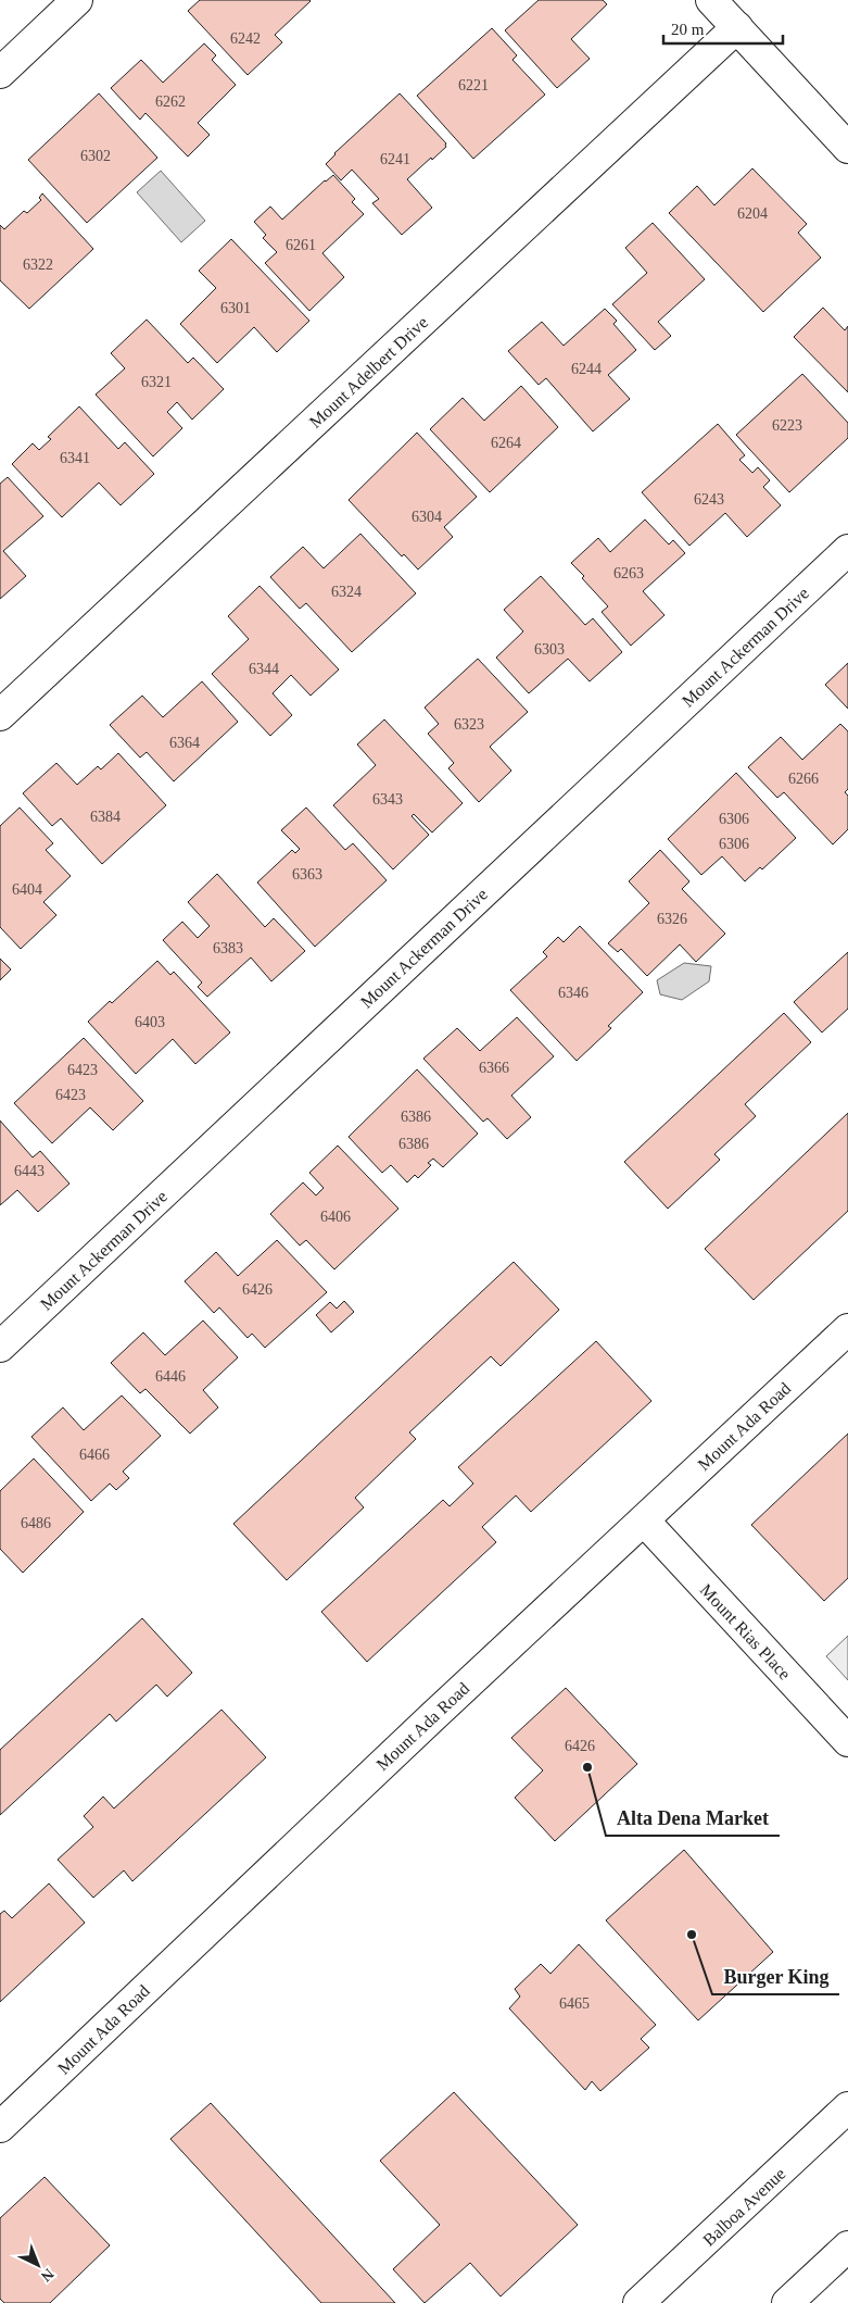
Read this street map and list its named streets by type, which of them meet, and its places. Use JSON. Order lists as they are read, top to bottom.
{
  "streets": {
    "street": [
      "Mount Adelbert Drive",
      "Mount Ackerman Drive",
      "Mount Ada Road",
      "Mount Rias Place",
      "Balboa Avenue"
    ]
  },
  "crossings": [
    ["Mount Ada Road", "Mount Rias Place"]
  ],
  "places": ["Alta Dena Market", "Burger King"],
  "house_numbers": [
    "6242",
    "6221",
    "6262",
    "6302",
    "6241",
    "6204",
    "6261",
    "6322",
    "6301",
    "6244",
    "6321",
    "6223",
    "6264",
    "6341",
    "6243",
    "6304",
    "6263",
    "6324",
    "6303",
    "6344",
    "6323",
    "6364",
    "6266",
    "6343",
    "6384",
    "6306",
    "6306",
    "6363",
    "6404",
    "6326",
    "6383",
    "6346",
    "6403",
    "6366",
    "6423",
    "6423",
    "6386",
    "6386",
    "6443",
    "6406",
    "6426",
    "6446",
    "6466",
    "6486",
    "6426",
    "6465"
  ],
  "scale_bar": "20 m",
  "north": "bottom right"
}
